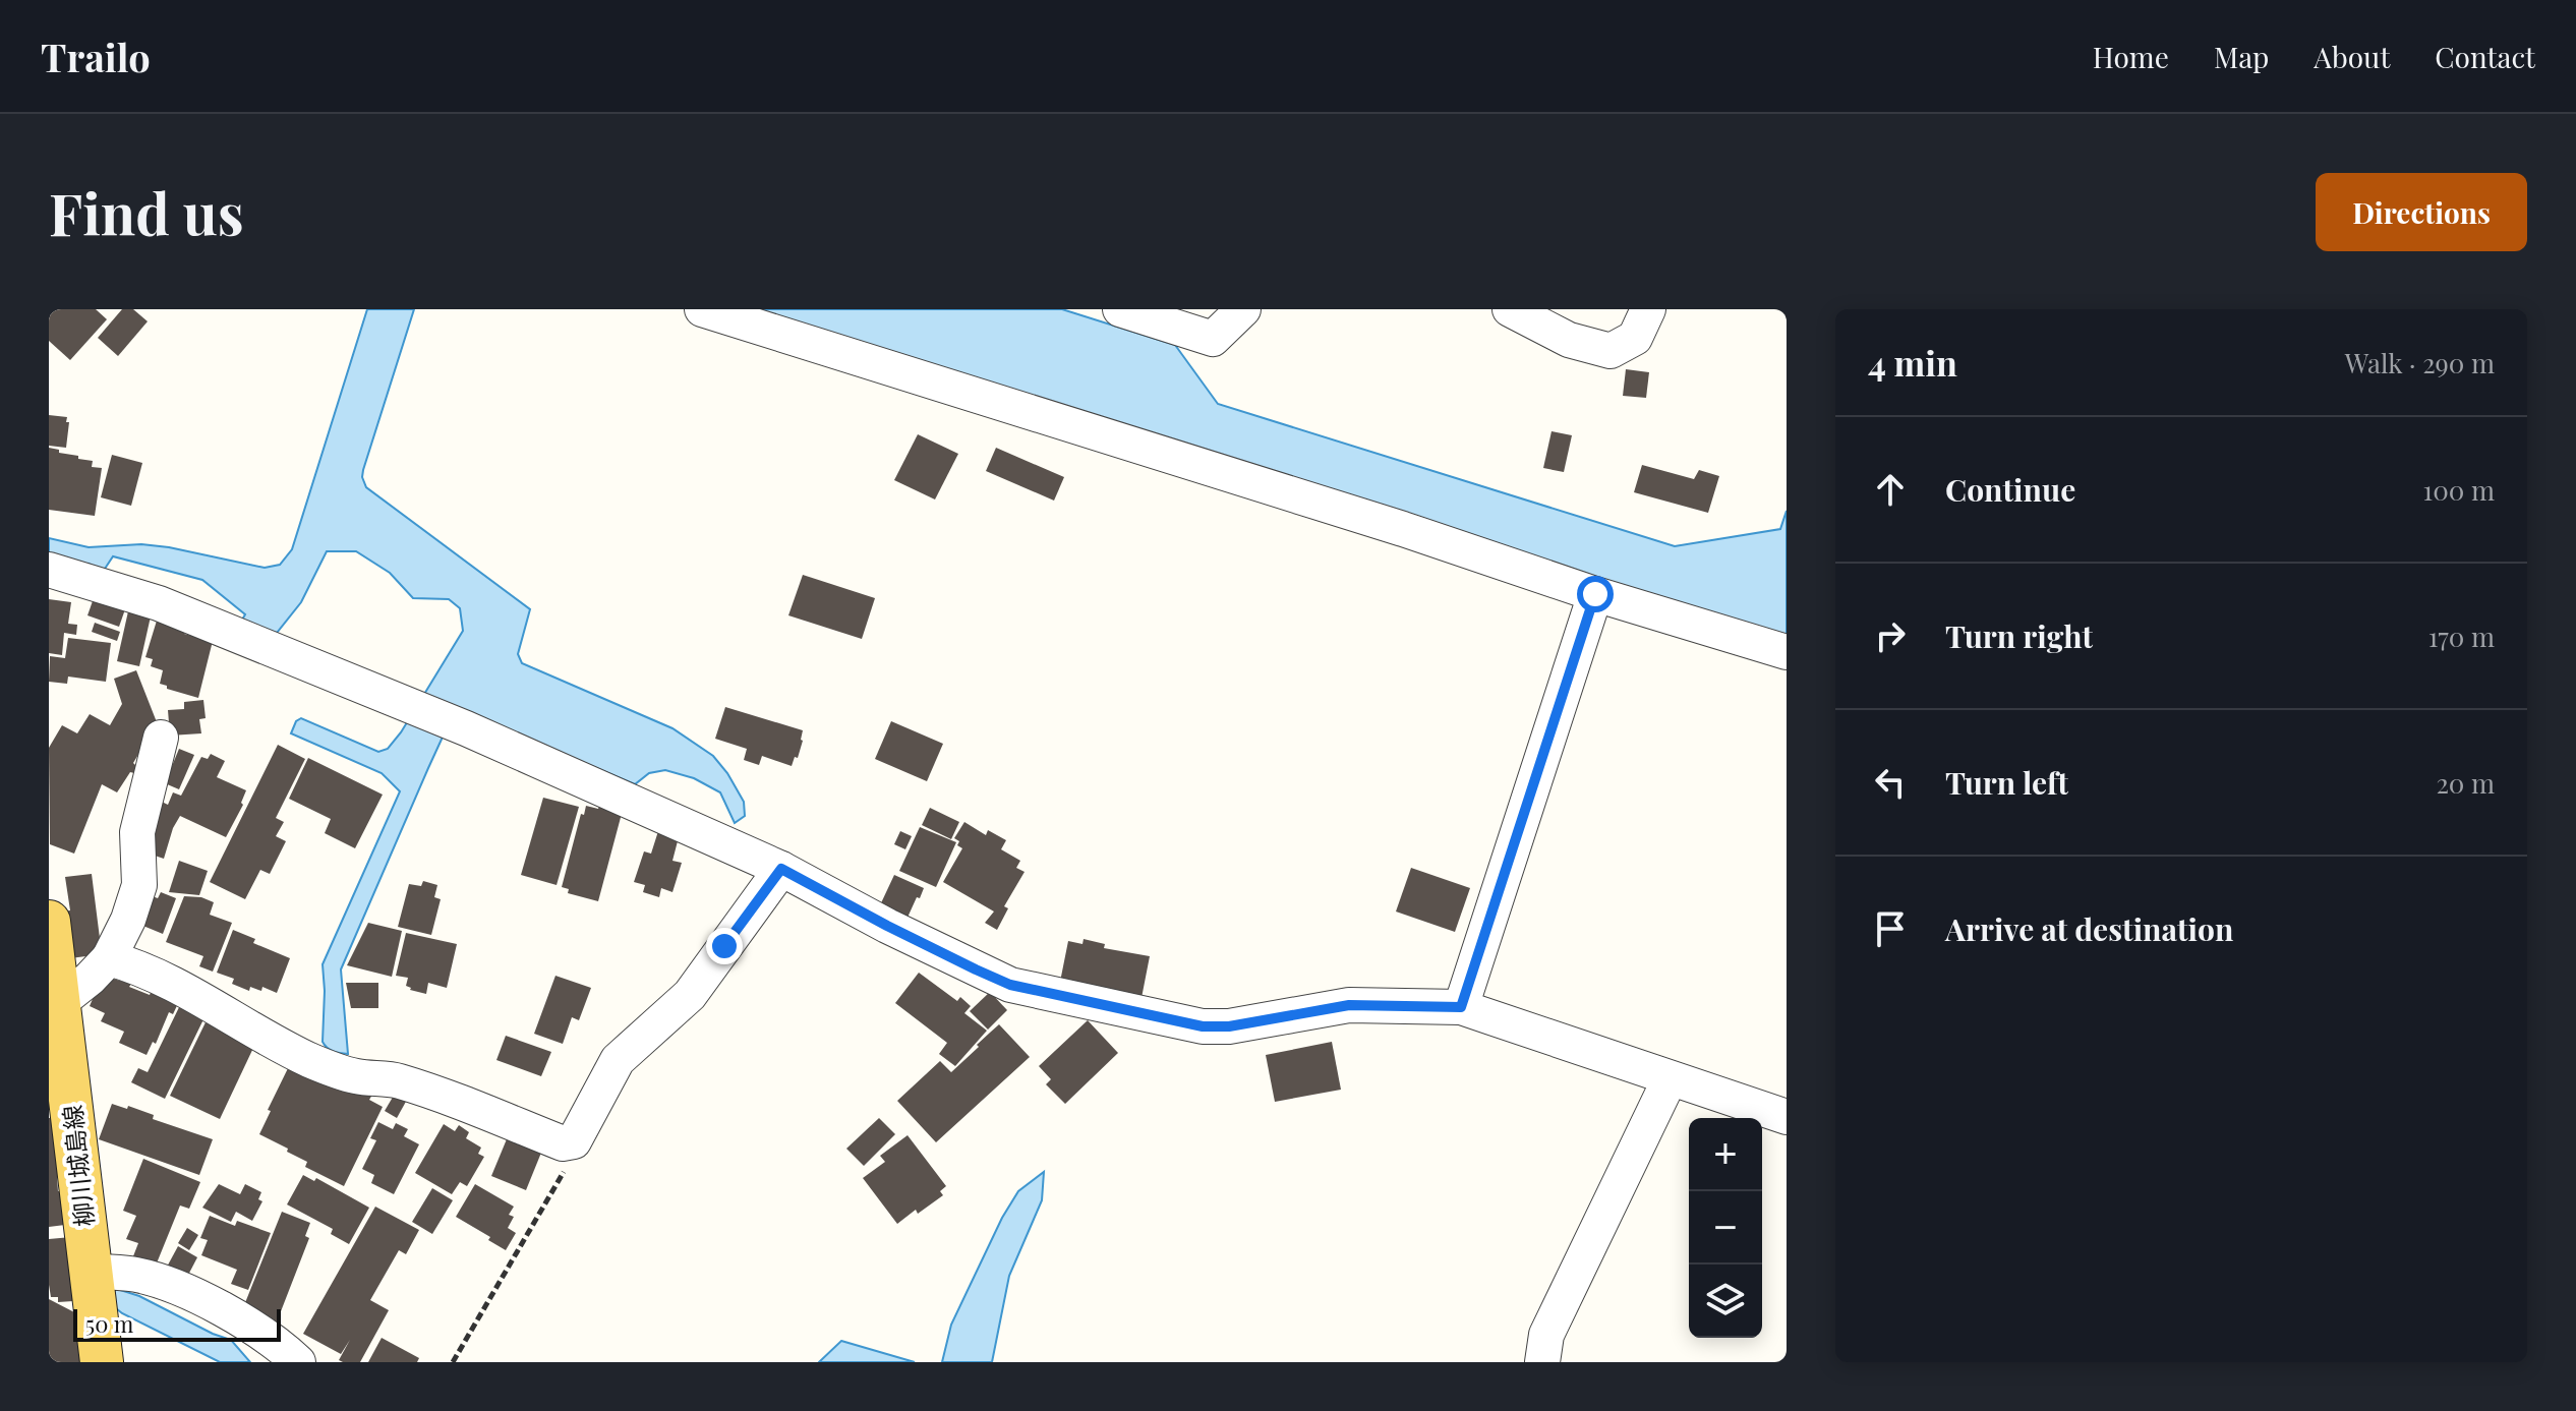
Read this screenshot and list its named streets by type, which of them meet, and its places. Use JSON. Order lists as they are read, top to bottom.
{
  "streets": {
    "main road": ["柳川城島線"]
  },
  "scale_bar": "50 m",
  "page": {
    "header": "Trailo",
    "nav": [
      "Home",
      "Map",
      "About",
      "Contact"
    ],
    "buttons": "Directions",
    "title": "Find us",
    "heading": ["4 min", "Walk · 290 m"],
    "list": [
      ["Continue", "100 m"],
      ["Turn right", "170 m"],
      ["Turn left", "20 m"],
      "Arrive at destination"
    ],
    "map_buttons": ["+", "−"],
    "scale": "50 m"
  }
}
